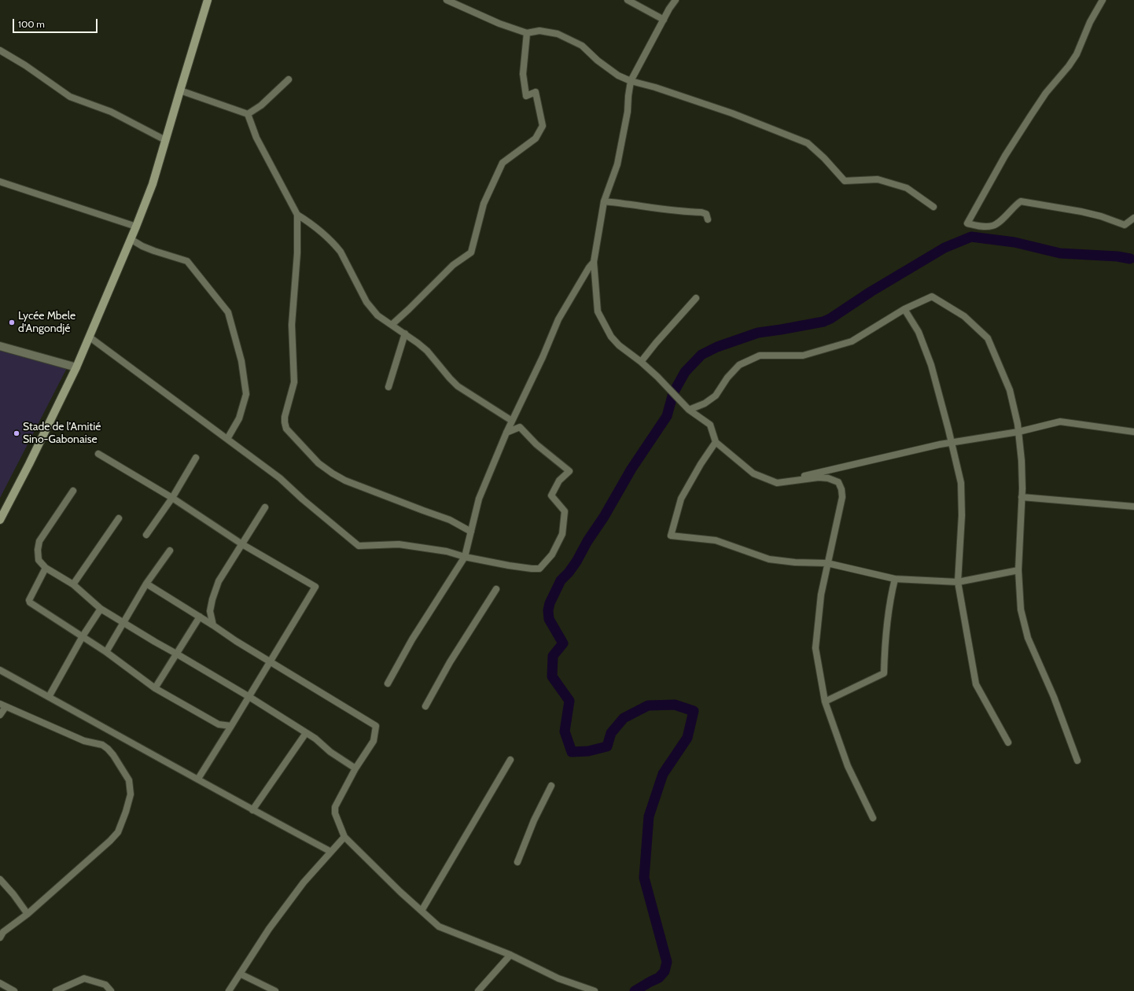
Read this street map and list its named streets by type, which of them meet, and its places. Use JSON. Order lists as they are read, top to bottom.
{
  "places": ["Lycée Mbele d'Angondjé", "Stade de l’Amitié Sino-Gabonaise"],
  "scale_bar": "100 m"
}
